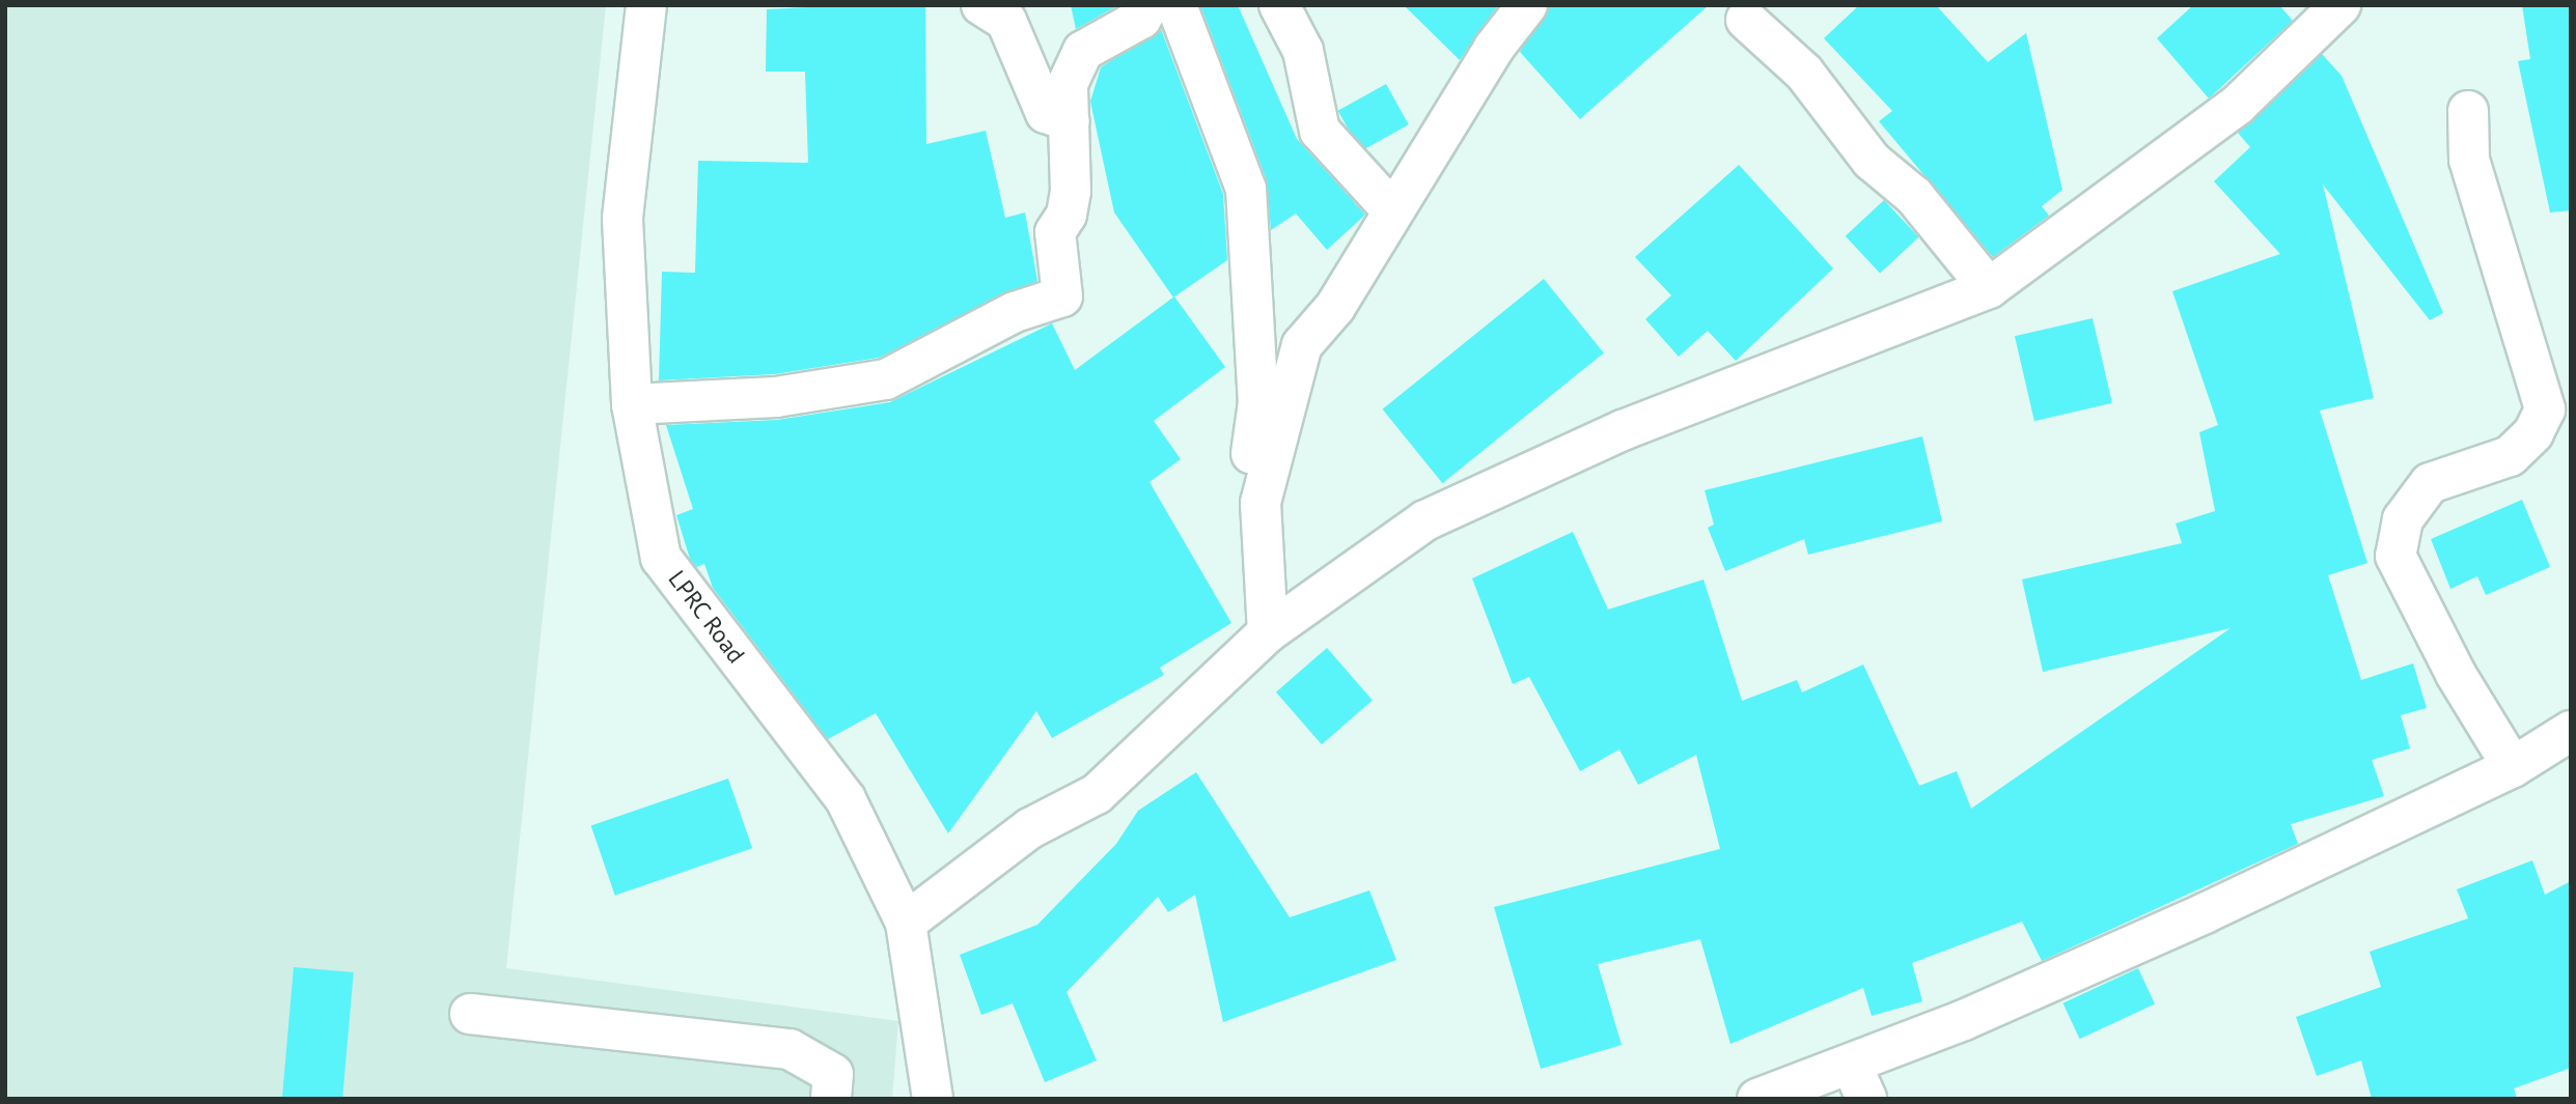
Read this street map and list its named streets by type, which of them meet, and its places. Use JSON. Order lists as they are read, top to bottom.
{
  "streets": {
    "street": ["LPRC Road"]
  }
}
